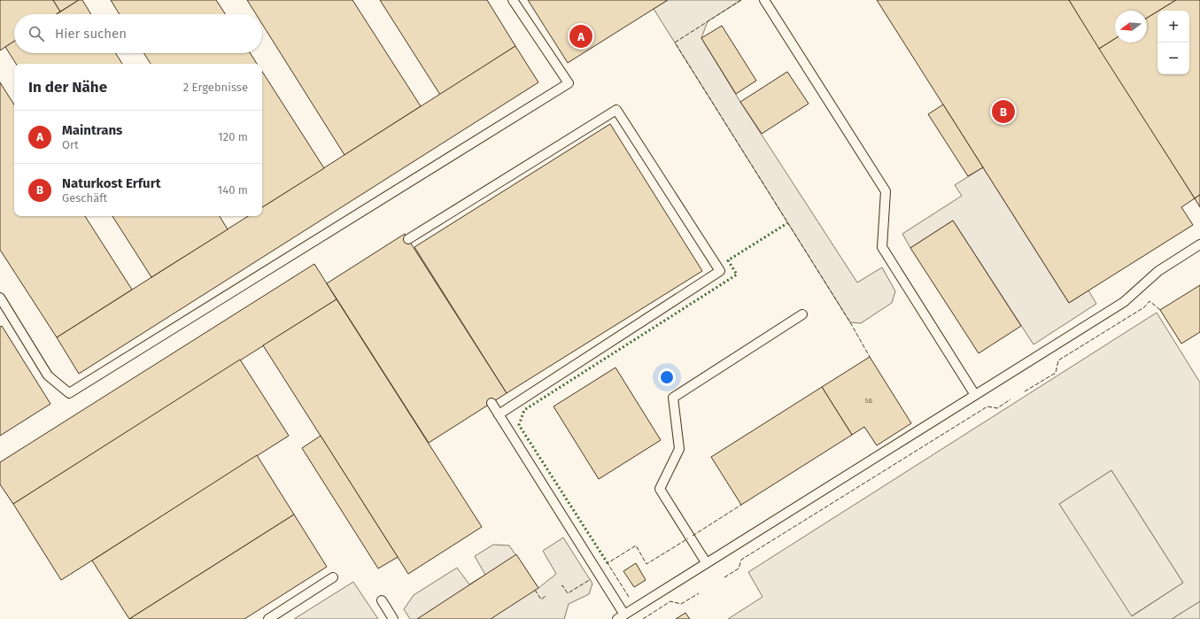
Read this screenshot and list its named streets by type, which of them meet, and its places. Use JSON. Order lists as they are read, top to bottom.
{
  "house_numbers": ["56"],
  "north": "left",
  "page": {
    "map_buttons": ["+", "−"],
    "search": "Hier suchen",
    "pins": ["A", "B"],
    "heading": ["In der Nähe", "2 Ergebnisse"],
    "list": [
      {
        "mark": "A",
        "name": "Maintrans",
        "note": "Ort",
        "value": "120 m"
      },
      {
        "mark": "B",
        "name": "Naturkost Erfurt",
        "note": "Geschäft",
        "value": "140 m"
      }
    ]
  }
}
